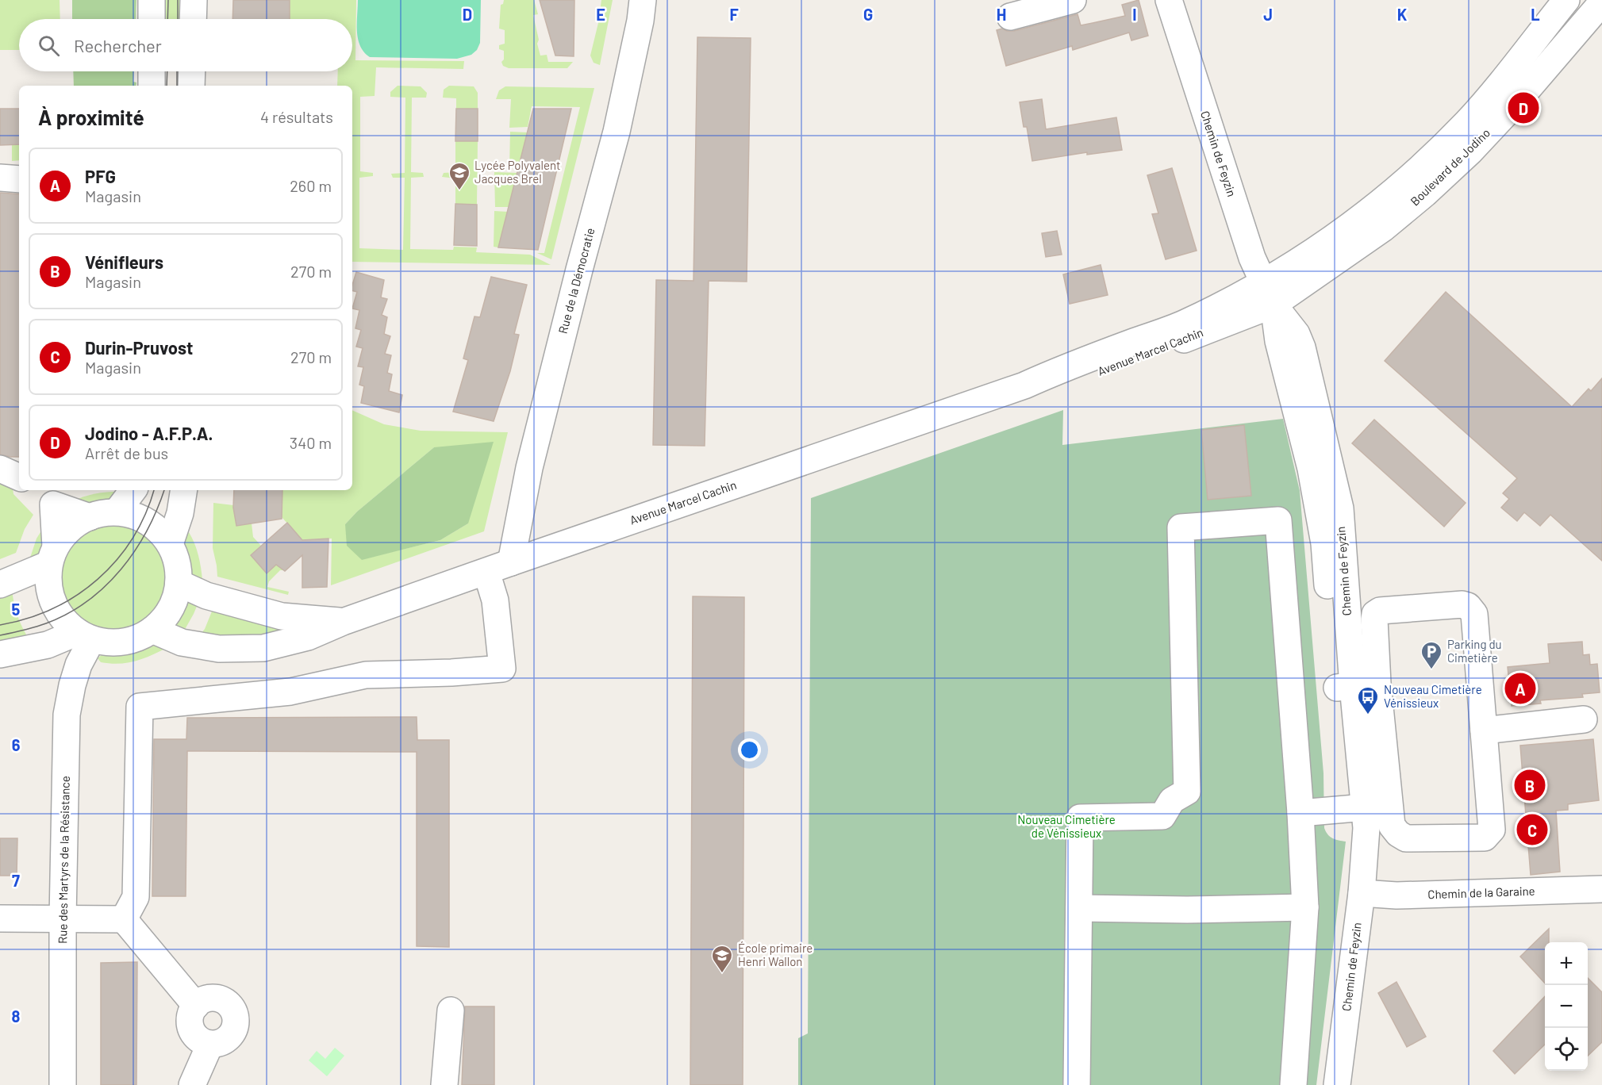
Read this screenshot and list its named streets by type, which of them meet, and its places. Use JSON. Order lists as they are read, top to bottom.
{
  "streets": {
    "street": [
      "Chemin de Feyzin",
      "Boulevard de Jodino",
      "Rue de la Démocratie",
      "Avenue Marcel Cachin",
      "Rue des Martyrs de la Résistance",
      "Chemin de la Garaine"
    ]
  },
  "crossings": [
    ["Chemin de Feyzin", "Boulevard de Jodino"],
    ["Chemin de Feyzin", "Avenue Marcel Cachin"],
    ["Chemin de Feyzin", "Chemin de la Garaine"],
    ["Boulevard de Jodino", "Avenue Marcel Cachin"],
    ["Rue de la Démocratie", "Avenue Marcel Cachin"],
    ["Avenue Marcel Cachin", "Rue des Martyrs de la Résistance"]
  ],
  "parks": ["Nouveau Cimetière de Vénissieux"],
  "places": {
    "school or university": ["Lycée Polyvalent Jacques Brel", "École primaire Henri Wallon"],
    "parking": ["Parking du Cimetière"],
    "bus stop": ["Nouveau Cimetière Vénissieux"]
  },
  "page": {
    "search": "Rechercher",
    "heading": ["À proximité", "4 résultats"],
    "pins": [
      "D",
      "A",
      "B",
      "C"
    ],
    "list": [
      {
        "mark": "A",
        "name": "PFG",
        "note": "Magasin",
        "value": "260 m"
      },
      {
        "mark": "B",
        "name": "Vénifleurs",
        "note": "Magasin",
        "value": "270 m"
      },
      {
        "mark": "C",
        "name": "Durin-Pruvost",
        "note": "Magasin",
        "value": "270 m"
      },
      {
        "mark": "D",
        "name": "Jodino - A.F.P.A.",
        "note": "Arrêt de bus",
        "value": "340 m"
      }
    ],
    "map_buttons": ["+", "−"]
  },
  "grid": {
    "columns": [
      "D",
      "E",
      "F",
      "G",
      "H",
      "I",
      "J",
      "K",
      "L"
    ],
    "rows": [
      "5",
      "6",
      "7",
      "8"
    ]
  }
}
